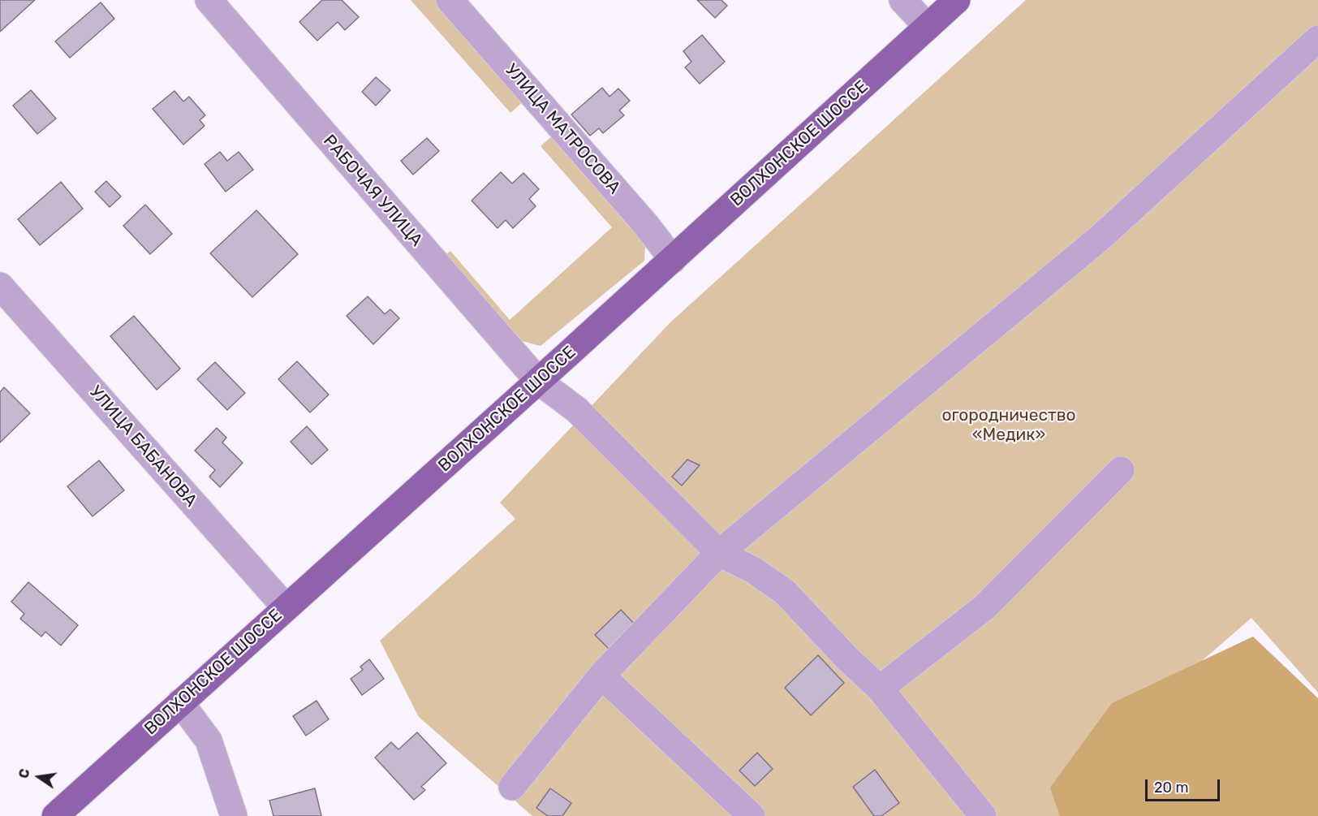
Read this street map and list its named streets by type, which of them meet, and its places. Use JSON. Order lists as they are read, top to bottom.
{
  "streets": {
    "main road": ["ВОЛХОНСКОЕ ШОССЕ"],
    "street": ["УЛИЦА МАТРОСОВА", "РАБОЧАЯ УЛИЦА", "УЛИЦА БАБАНОВА"]
  },
  "crossings": [
    ["УЛИЦА МАТРОСОВА", "ВОЛХОНСКОЕ ШОССЕ"],
    ["ВОЛХОНСКОЕ ШОССЕ", "РАБОЧАЯ УЛИЦА"],
    ["ВОЛХОНСКОЕ ШОССЕ", "УЛИЦА БАБАНОВА"]
  ],
  "parks": ["огородничество «Медик»"],
  "scale_bar": "20 m",
  "north": "left"
}
